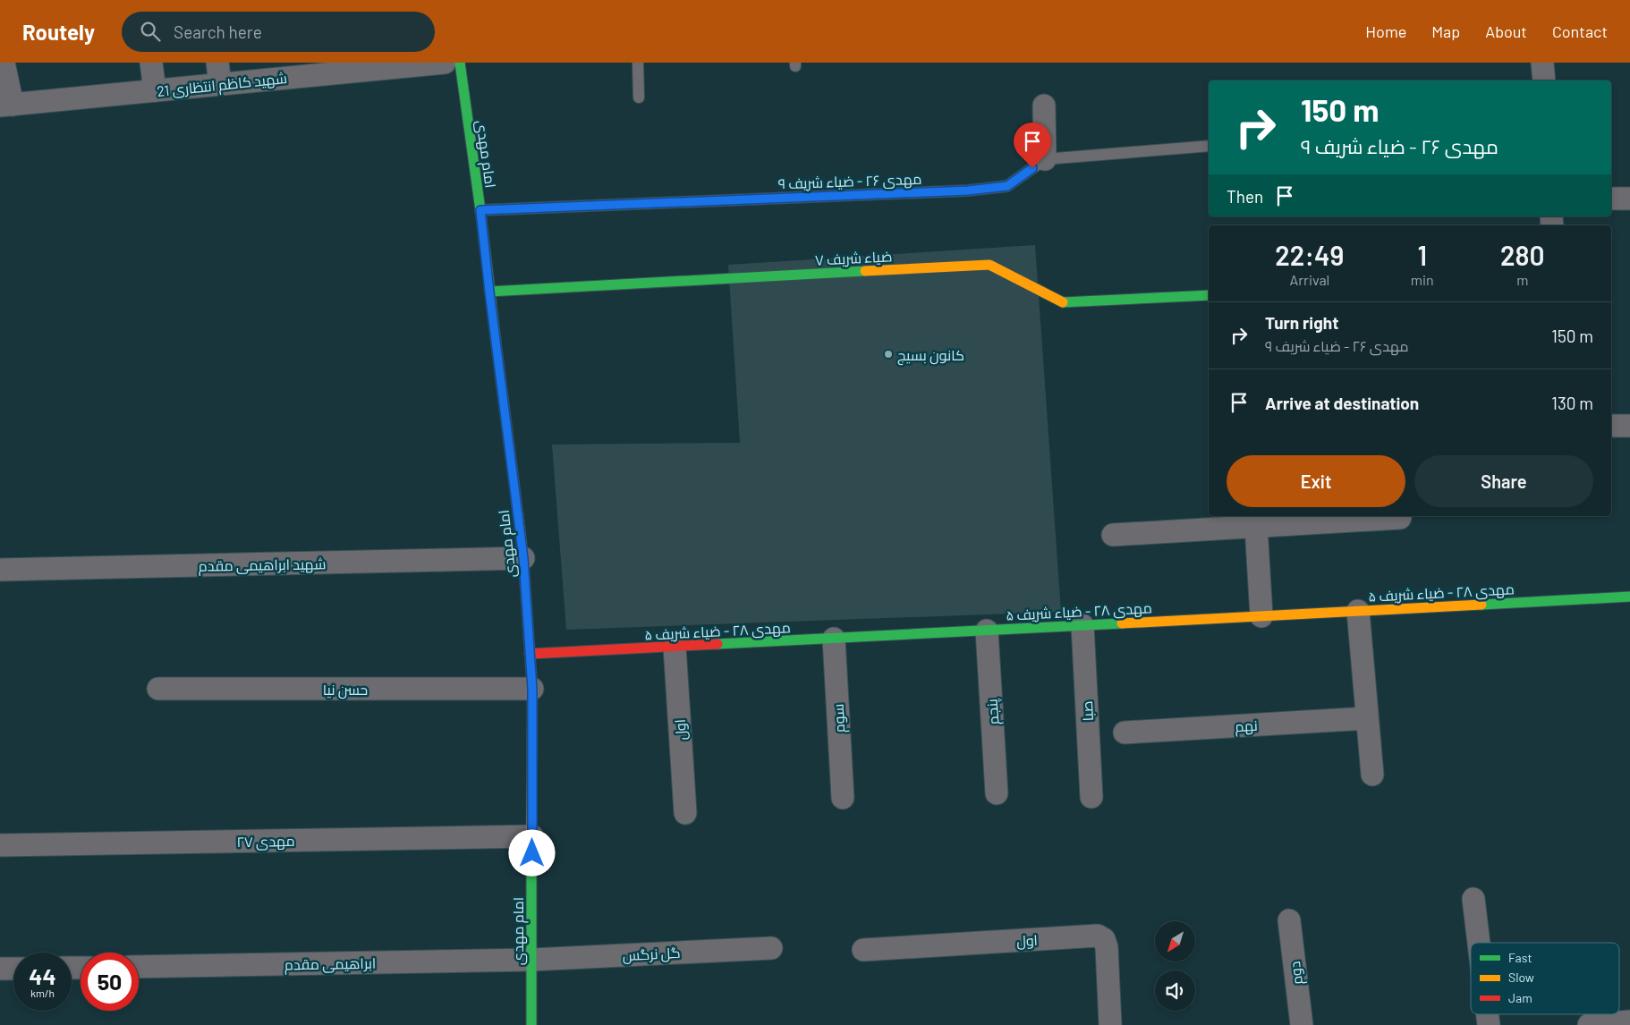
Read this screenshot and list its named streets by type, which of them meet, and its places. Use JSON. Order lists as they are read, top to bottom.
{
  "streets": {
    "street": [
      "شهید کاظم انتظاری 21",
      "امام مهدی",
      "ضیاء شریف ۷",
      "شهید ابراهیمی مقدم",
      "مهدی ۲۸ - ضیاء شریف ۵",
      "حسن نیا",
      "صبا",
      "پنجم",
      "سوم",
      "نهم",
      "اول",
      "مهدی ۲۷",
      "گل نرگس",
      "ابراهیمی مقدم",
      "دوم"
    ],
    "lane": ["مهدی ۲۶ - ضیاء شریف ۹"]
  },
  "crossings": [
    ["امام مهدی", "مهدی ۲۶ - ضیاء شریف ۹"],
    ["امام مهدی", "ضیاء شریف ۷"],
    ["امام مهدی", "شهید ابراهیمی مقدم"],
    ["امام مهدی", "مهدی ۲۸ - ضیاء شریف ۵"],
    ["امام مهدی", "حسن نیا"],
    ["امام مهدی", "مهدی ۲۷"],
    ["امام مهدی", "گل نرگس"],
    ["امام مهدی", "ابراهیمی مقدم"],
    ["مهدی ۲۸ - ضیاء شریف ۵", "صبا"],
    ["مهدی ۲۸ - ضیاء شریف ۵", "پنجم"],
    ["مهدی ۲۸ - ضیاء شریف ۵", "سوم"],
    ["مهدی ۲۸ - ضیاء شریف ۵", "اول"],
    ["گل نرگس", "ابراهیمی مقدم"]
  ],
  "places": ["کانون بسیج"],
  "legend": ["Fast", "Slow", "Jam"],
  "north": "bottom left",
  "page": {
    "header": "Routely",
    "search": "Search here",
    "nav": [
      "Home",
      "Map",
      "About",
      "Contact"
    ],
    "turn": ["150 m", "مهدی ۲۶ - ضیاء شریف ۹"],
    "then": "Then",
    "eta": [
      "22:49",
      "Arrival",
      "1",
      "min",
      "280",
      "m"
    ],
    "list": [
      {
        "name": "Turn right",
        "note": "مهدی ۲۶ - ضیاء شریف ۹",
        "value": "150 m"
      },
      {
        "name": "Arrive at destination",
        "value": "130 m"
      }
    ],
    "buttons": ["Exit", "Share"],
    "speed": "44 km/h",
    "limit": "50"
  }
}
